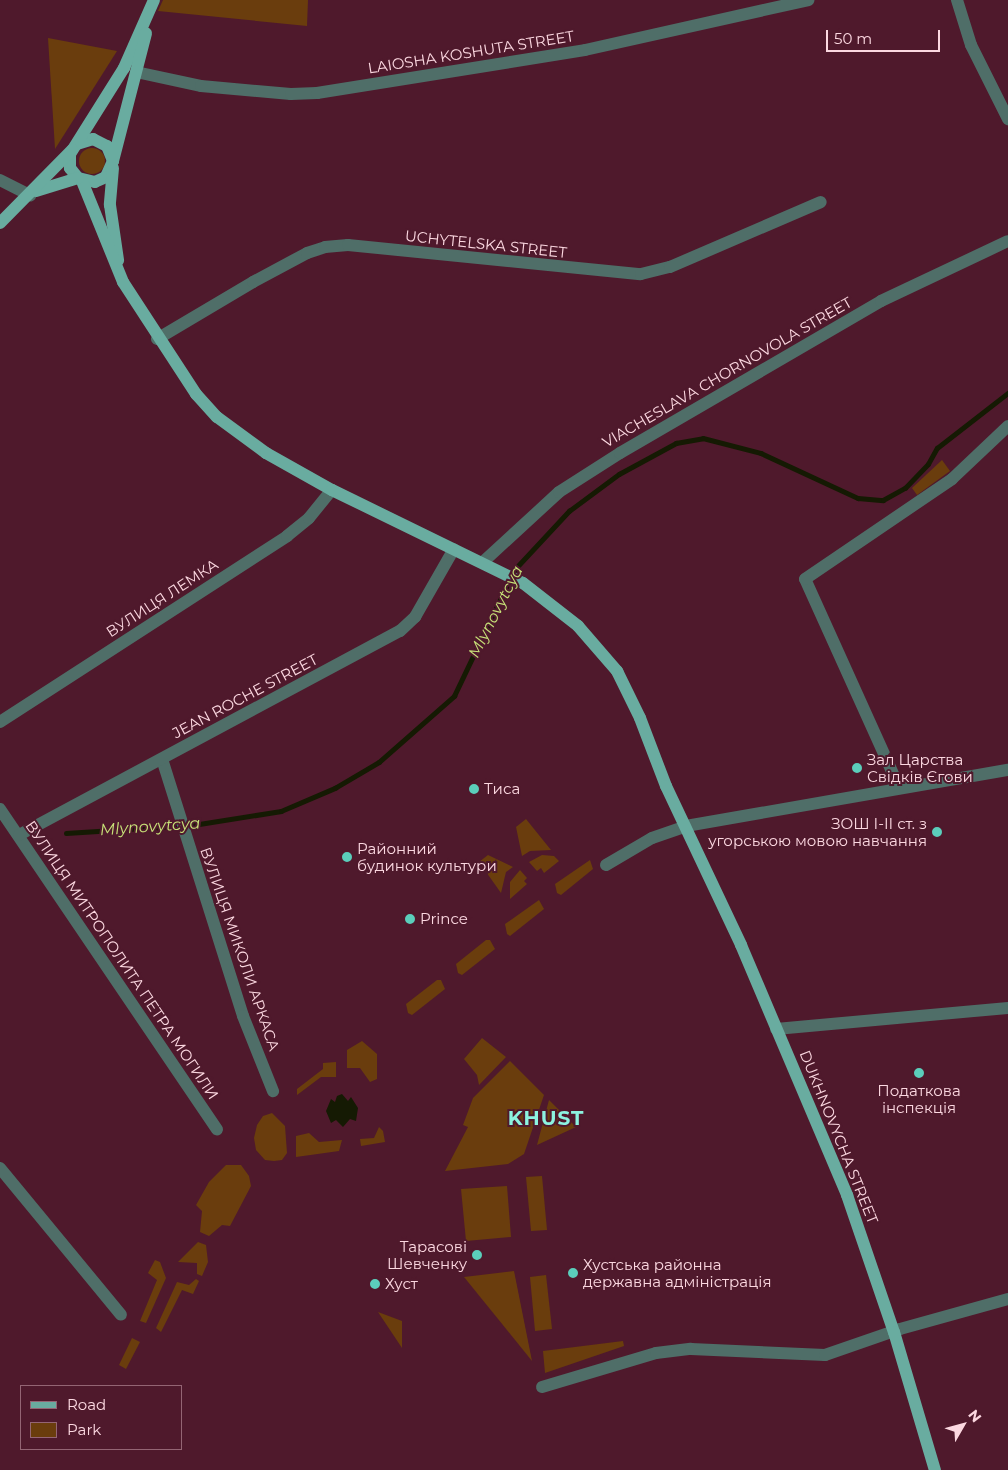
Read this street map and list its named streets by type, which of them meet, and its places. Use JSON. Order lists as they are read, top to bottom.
{
  "streets": {
    "main road": ["DUKHNOVYCHA STREET"],
    "street": [
      "LAIOSHA KOSHUTA STREET",
      "UCHYTELSKA STREET",
      "VIACHESLAVA CHORNOVOLA STREET",
      "ВУЛИЦЯ ЛЕМКА",
      "JEAN ROCHE STREET",
      "ВУЛИЦЯ МИКОЛИ АРКАСА",
      "ВУЛИЦЯ МИТРОПОЛИТА ПЕТРА МОГИЛИ"
    ]
  },
  "crossings": [
    ["UCHYTELSKA STREET", "DUKHNOVYCHA STREET"],
    ["VIACHESLAVA CHORNOVOLA STREET", "DUKHNOVYCHA STREET"],
    ["ВУЛИЦЯ ЛЕМКА", "DUKHNOVYCHA STREET"],
    ["JEAN ROCHE STREET", "ВУЛИЦЯ МИКОЛИ АРКАСА"],
    ["JEAN ROCHE STREET", "ВУЛИЦЯ МИТРОПОЛИТА ПЕТРА МОГИЛИ"],
    ["JEAN ROCHE STREET", "DUKHNOVYCHA STREET"]
  ],
  "districts": ["KHUST"],
  "water": ["Mlynovytcya"],
  "places": [
    "Зал Царства Свідків Єгови",
    "Тиса",
    "ЗОШ І-ІІ ст. з угорською мовою навчання",
    "Районний будинок культури",
    "Prince",
    "Податкова інспекція",
    "Тарасові Шевченку",
    "Хустська районна державна адміністрація",
    "Хуст"
  ],
  "legend": ["Road", "Park"],
  "scale_bar": "50 m",
  "north": "top right"
}
